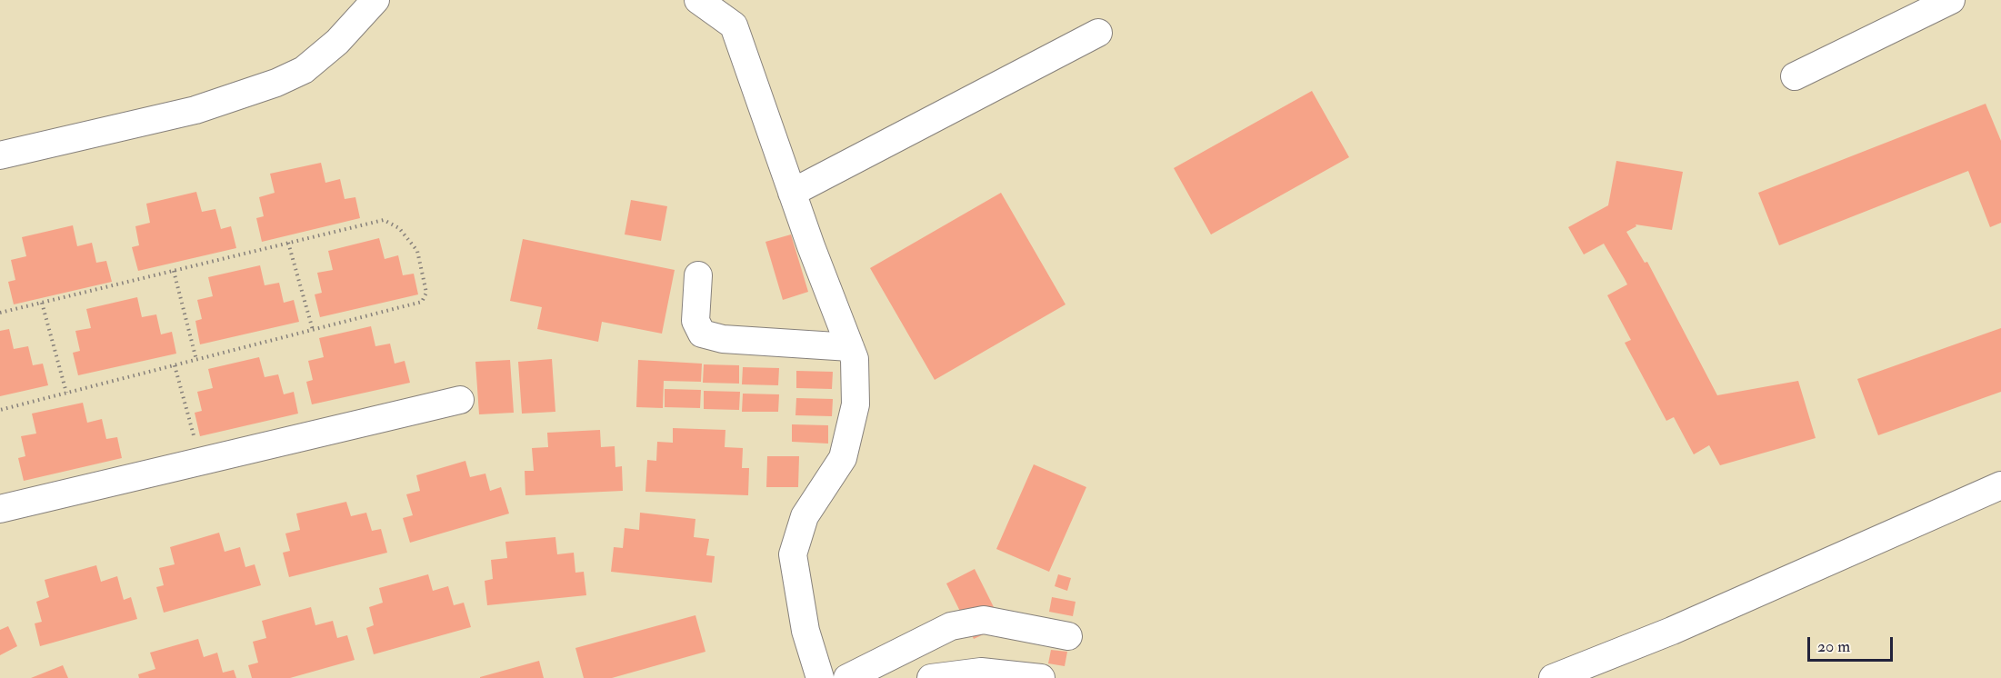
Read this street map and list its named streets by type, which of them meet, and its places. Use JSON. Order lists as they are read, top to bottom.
{
  "scale_bar": "20 m"
}
